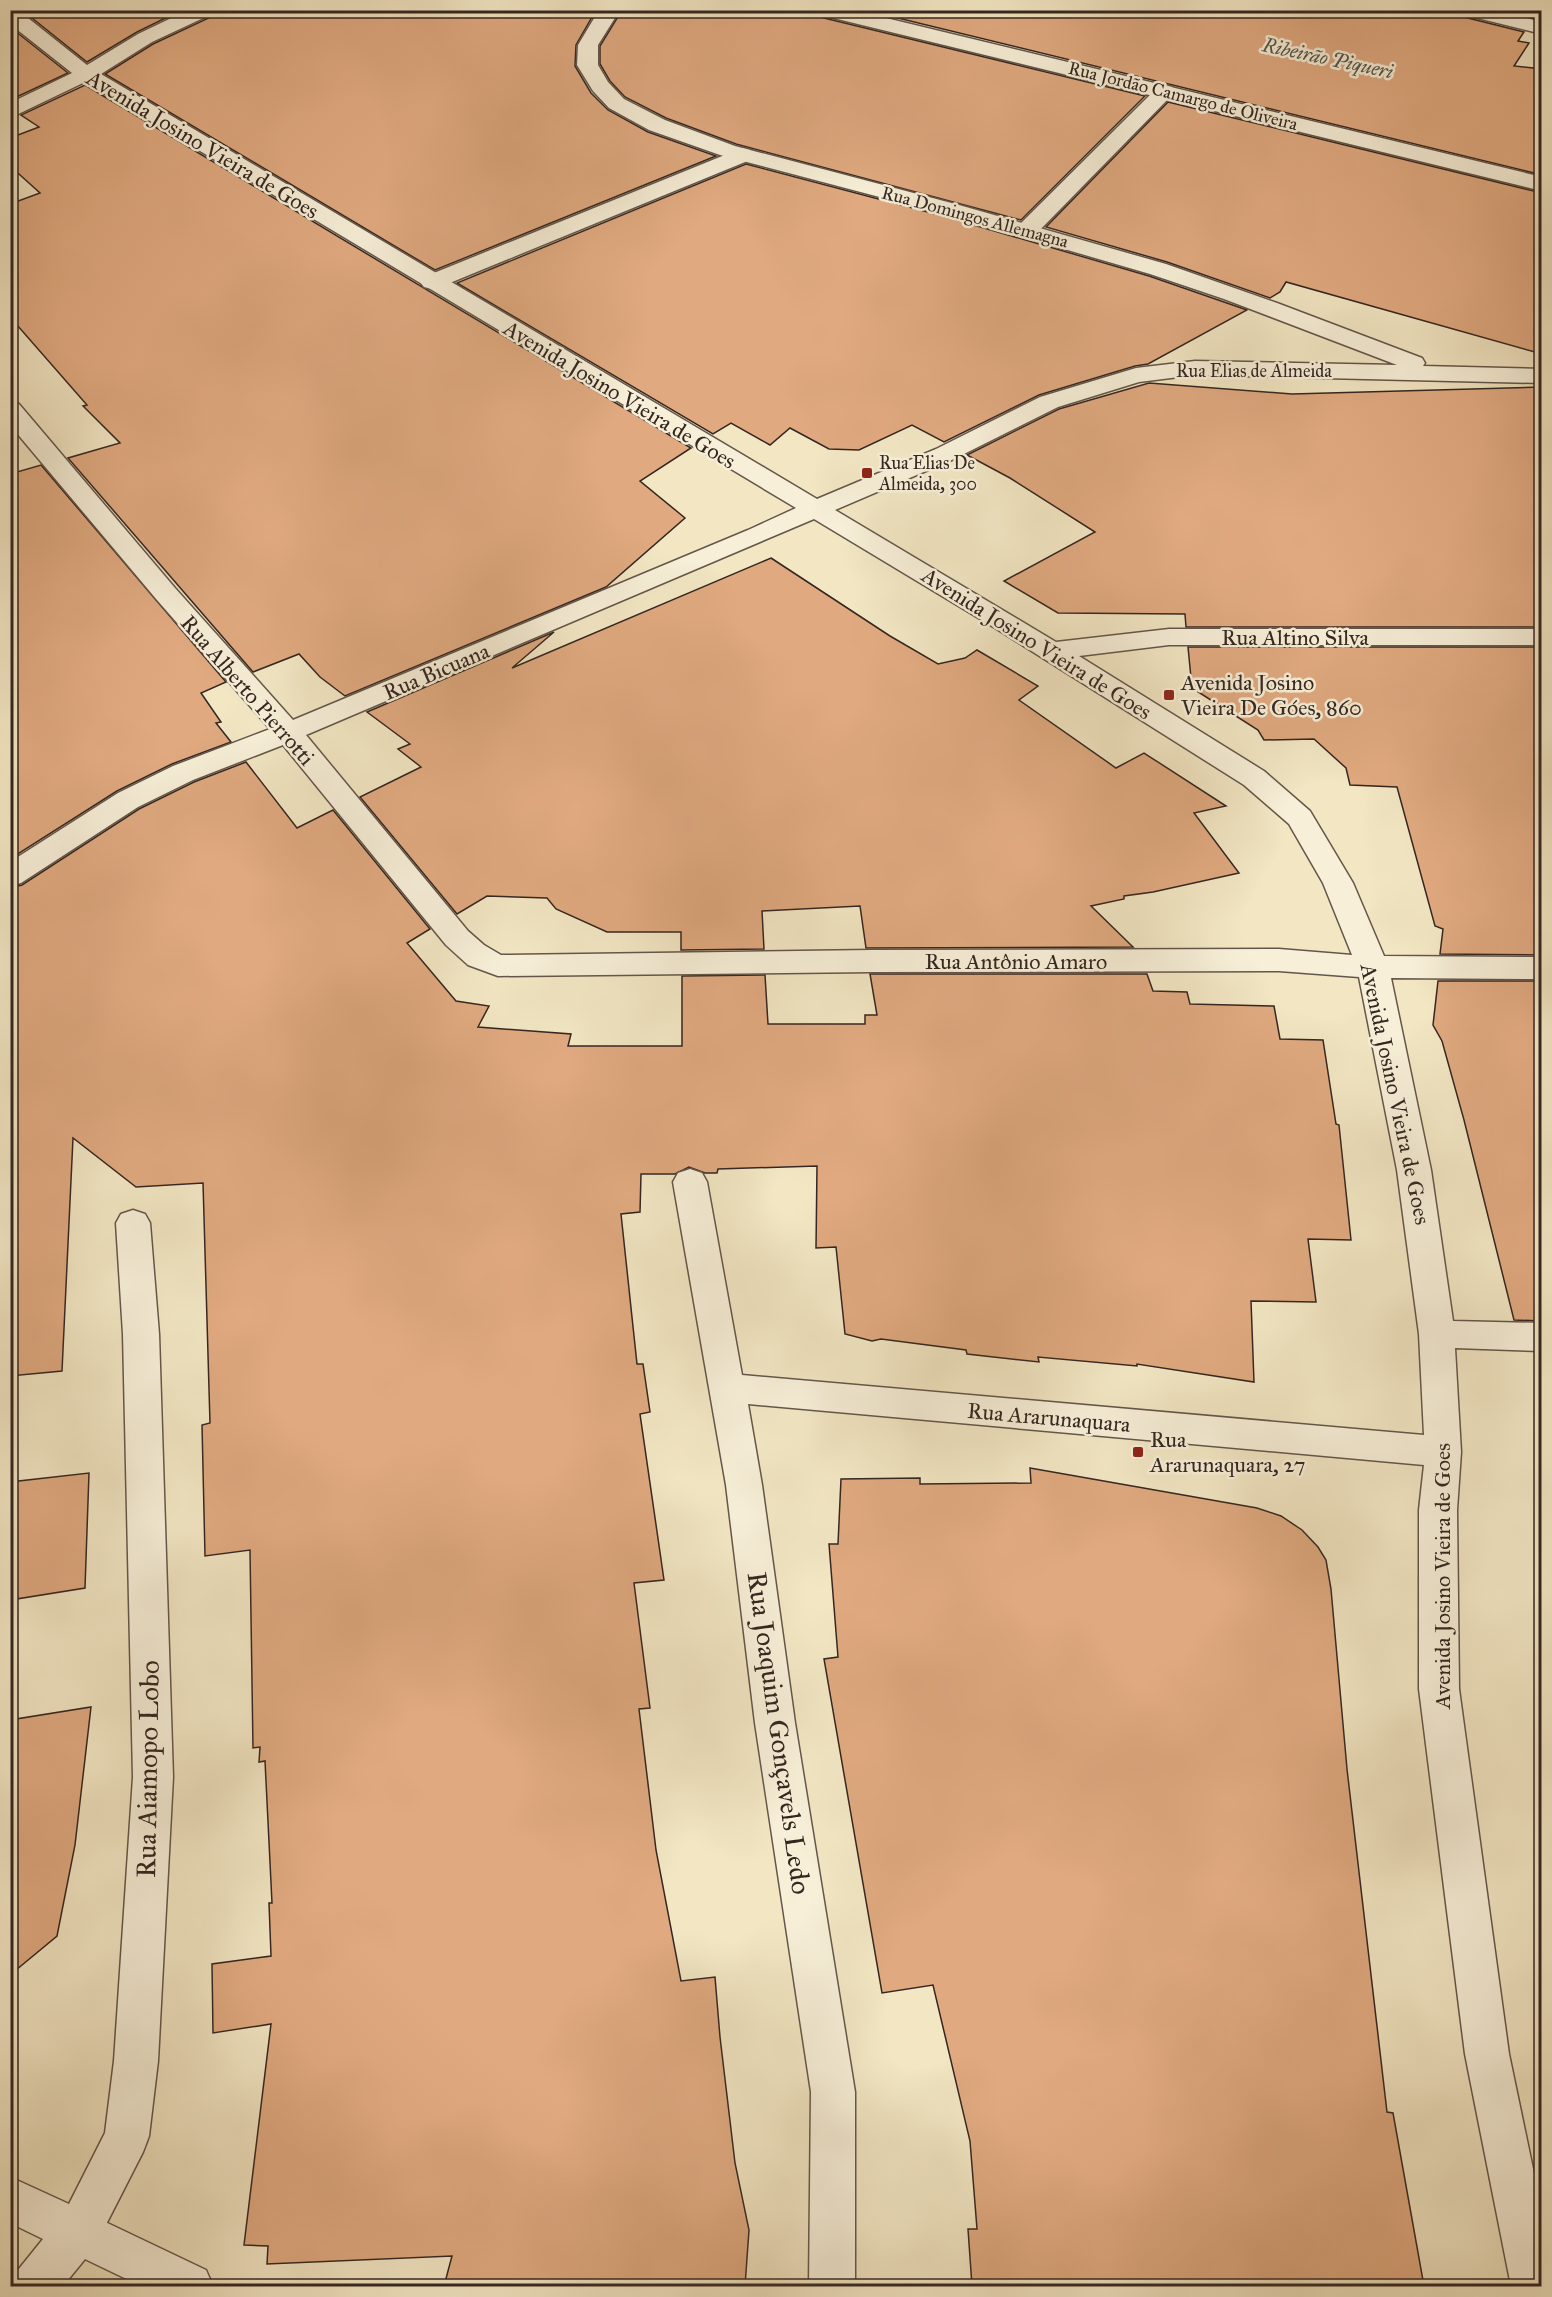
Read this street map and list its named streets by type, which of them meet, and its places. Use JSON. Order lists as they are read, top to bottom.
{
  "streets": {
    "street": [
      "Rua Jordão Camargo de Oliveira",
      "Avenida Josino Vieira de Goes",
      "Rua Domingos Allemagna",
      "Rua Elias de Almeida",
      "Rua Altino Silva",
      "Rua Bicuana",
      "Rua Alberto Pierrotti",
      "Rua Antônio Amaro",
      "Rua Ararunaquara",
      "Rua Joaquim Gonçavels Ledo",
      "Rua Aiamopo Lobo"
    ]
  },
  "crossings": [
    ["Avenida Josino Vieira de Goes", "Rua Elias de Almeida"],
    ["Avenida Josino Vieira de Goes", "Rua Altino Silva"],
    ["Avenida Josino Vieira de Goes", "Rua Bicuana"],
    ["Avenida Josino Vieira de Goes", "Rua Antônio Amaro"],
    ["Avenida Josino Vieira de Goes", "Rua Ararunaquara"],
    ["Rua Domingos Allemagna", "Rua Elias de Almeida"],
    ["Rua Elias de Almeida", "Rua Bicuana"],
    ["Rua Bicuana", "Rua Alberto Pierrotti"],
    ["Rua Alberto Pierrotti", "Rua Antônio Amaro"],
    ["Rua Ararunaquara", "Rua Joaquim Gonçavels Ledo"]
  ],
  "water": ["Ribeirão Piqueri"],
  "places": {
    "transit": ["Rua Elias De Almeida, 300", "Avenida Josino Vieira De Góes, 860", "Rua Ararunaquara, 27"]
  }
}
